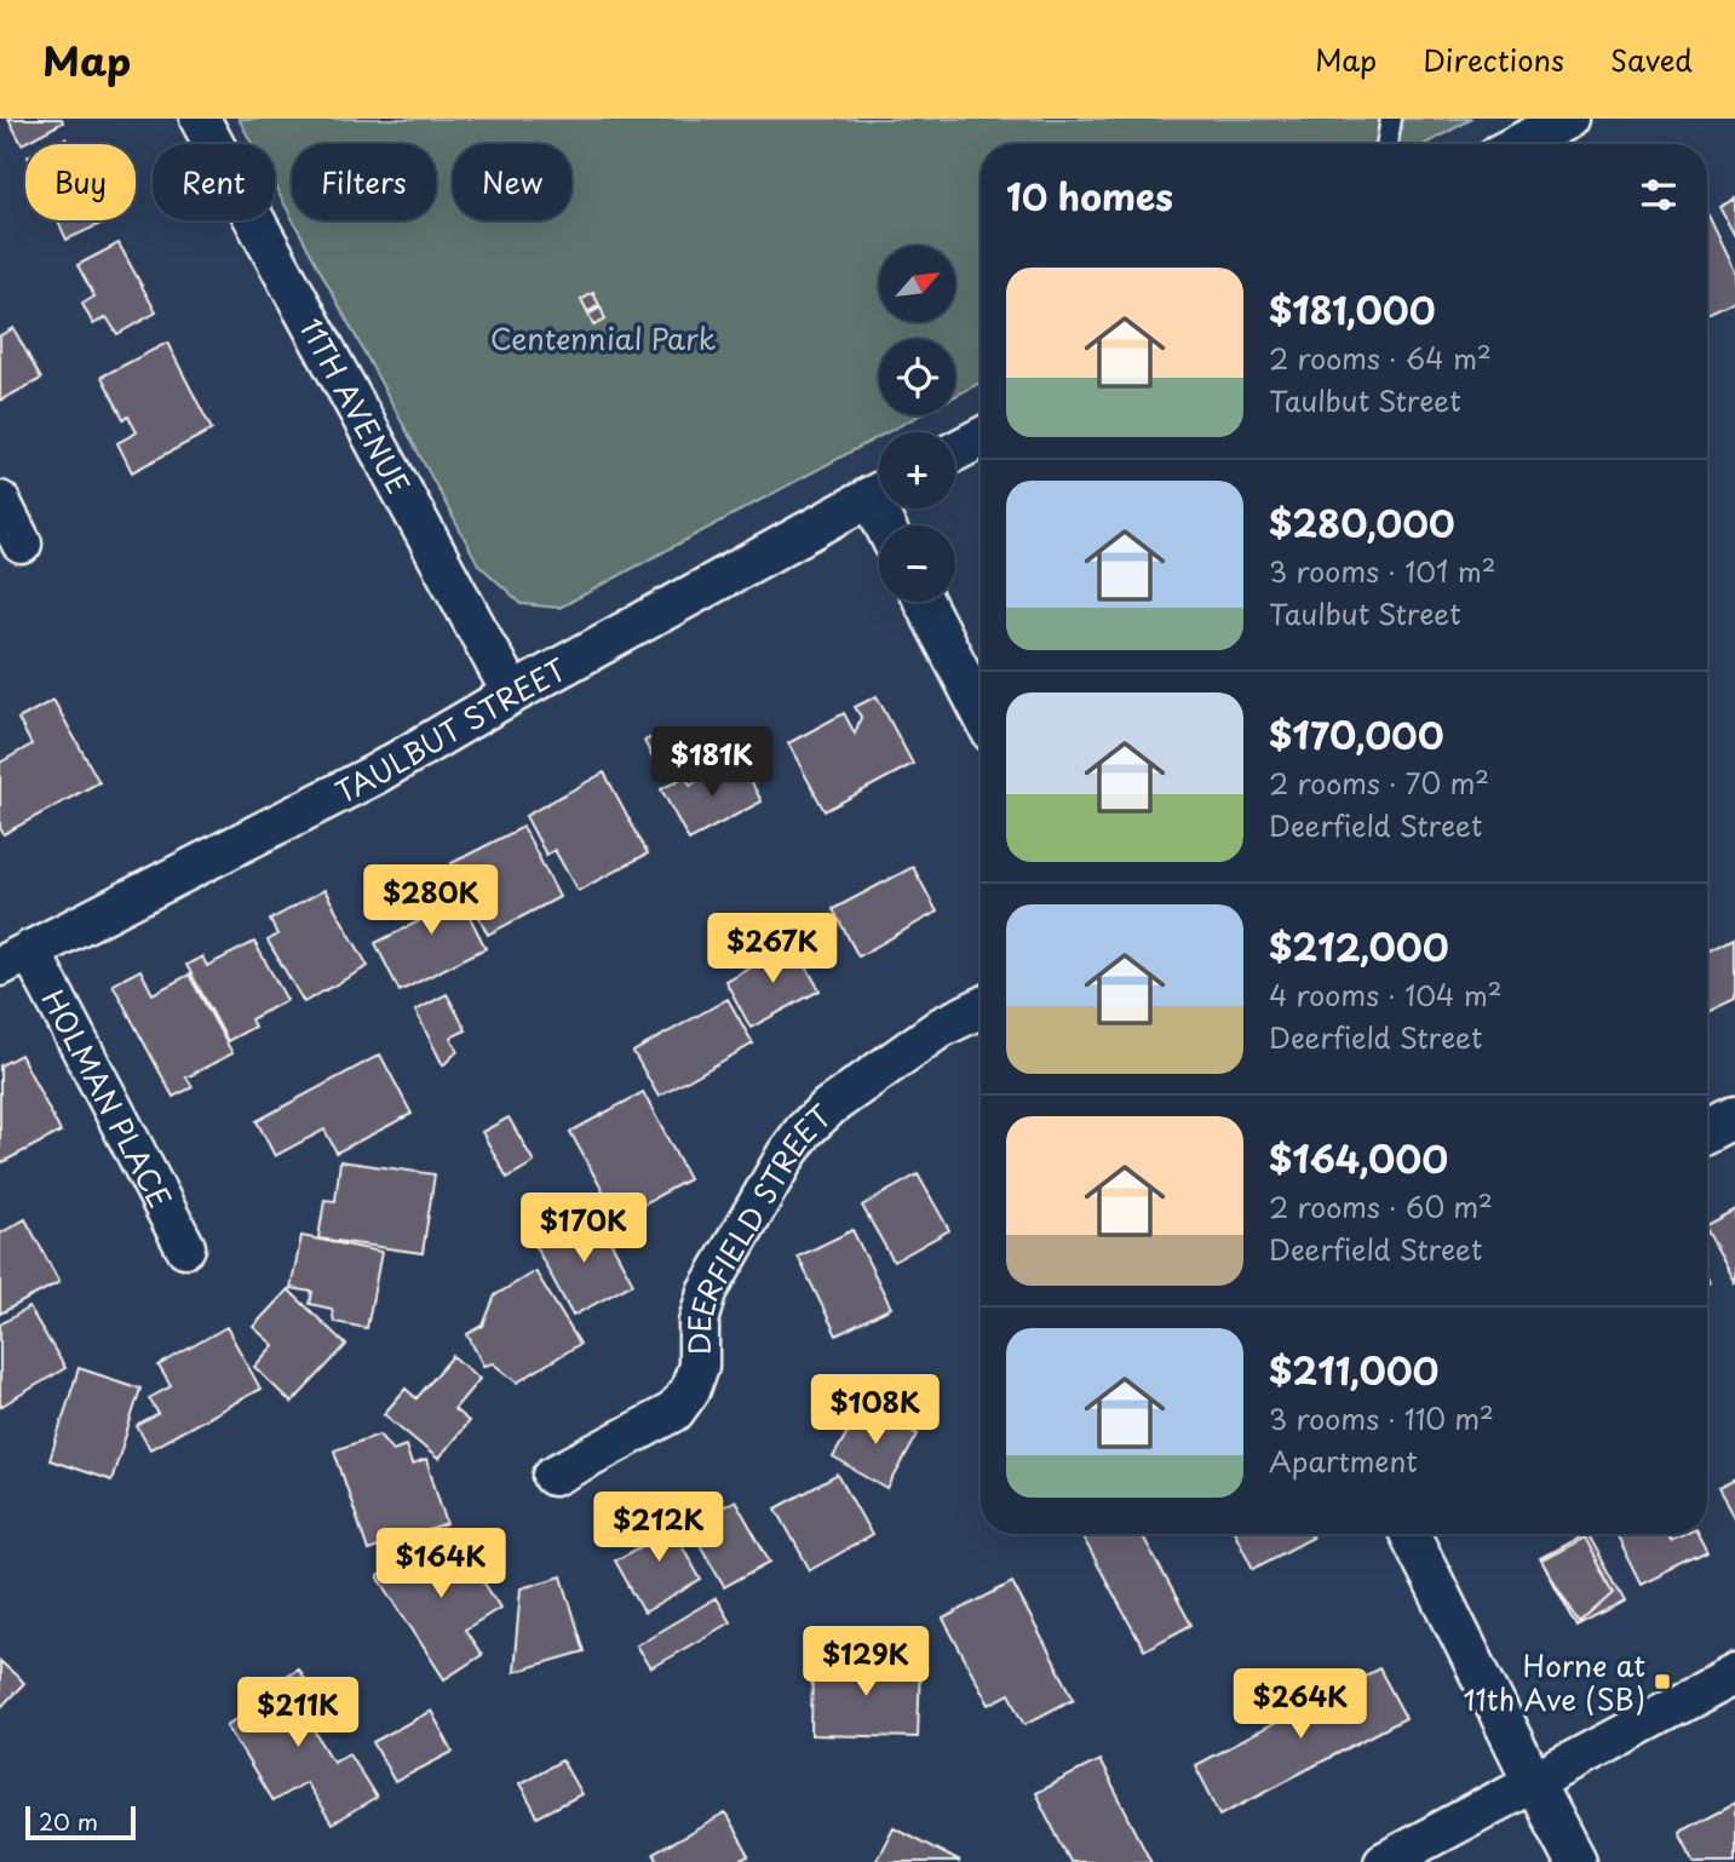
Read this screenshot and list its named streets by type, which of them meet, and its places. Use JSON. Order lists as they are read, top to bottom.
{
  "streets": {
    "street": [
      "11TH AVENUE",
      "TAULBUT STREET",
      "HOLMAN PLACE",
      "DEERFIELD STREET"
    ]
  },
  "crossings": [
    ["11TH AVENUE", "TAULBUT STREET"],
    ["TAULBUT STREET", "HOLMAN PLACE"]
  ],
  "parks": ["Centennial Park"],
  "places": {
    "transit": ["Horne at 11th Ave (SB)"]
  },
  "scale_bar": "20 m",
  "north": "top right",
  "page": {
    "header": "Map",
    "nav": ["Map", "Directions", "Saved"],
    "chip": [
      "Buy",
      "Rent",
      "Filters",
      "New"
    ],
    "heading": "10 homes",
    "map_buttons": ["+", "−"],
    "list": [
      {
        "name": "$181,000",
        "note": "2 rooms · 64 m² · Taulbut Street"
      },
      {
        "name": "$280,000",
        "note": "3 rooms · 101 m² · Taulbut Street"
      },
      {
        "name": "$170,000",
        "note": "2 rooms · 70 m² · Deerfield Street"
      },
      {
        "name": "$212,000",
        "note": "4 rooms · 104 m² · Deerfield Street"
      },
      {
        "name": "$164,000",
        "note": "2 rooms · 60 m² · Deerfield Street"
      },
      {
        "name": "$211,000",
        "note": "3 rooms · 110 m² · Apartment"
      }
    ],
    "price": [
      "$181K",
      "$280K",
      "$267K",
      "$170K",
      "$108K",
      "$212K",
      "$164K",
      "$129K",
      "$264K",
      "$211K"
    ],
    "scale": "20 m"
  }
}
